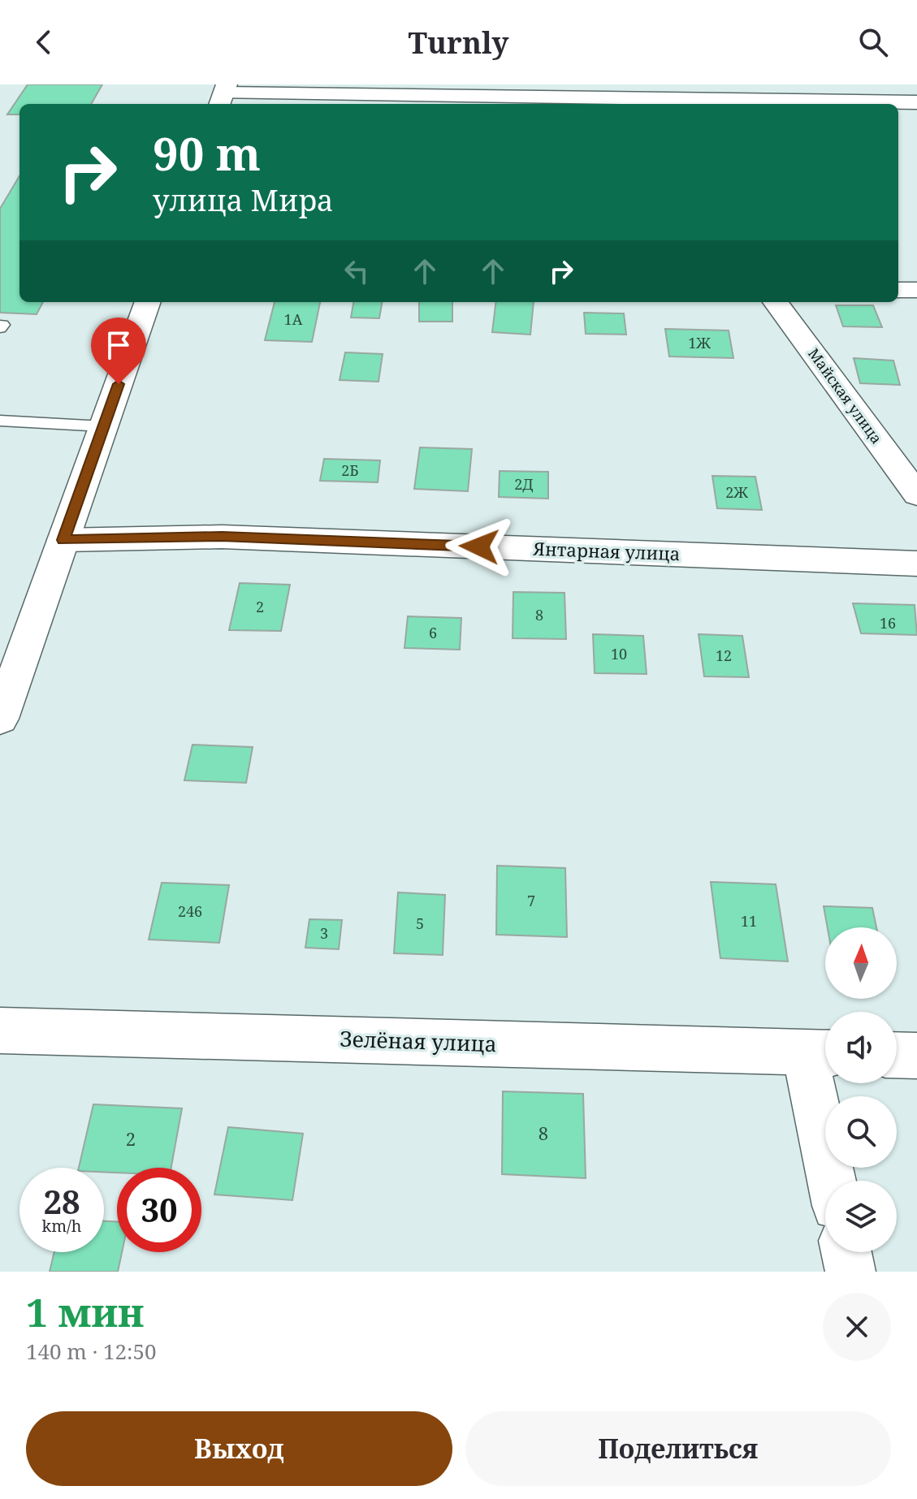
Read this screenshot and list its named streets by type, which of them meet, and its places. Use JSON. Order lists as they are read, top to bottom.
{
  "streets": {
    "street": ["Майская улица", "Янтарная улица", "Зелёная улица"]
  },
  "house_numbers": [
    "1А",
    "1Ж",
    "2Б",
    "2Д",
    "2Ж",
    "2",
    "8",
    "16",
    "6",
    "10",
    "12",
    "7",
    "246",
    "11",
    "5",
    "3",
    "8",
    "2"
  ],
  "north": "top",
  "page": {
    "header": "Turnly",
    "turn": ["90 m", "улица Мира"],
    "speed": "28 km/h",
    "limit": "30",
    "heading": ["1 мин", "140 m · 12:50"],
    "buttons": ["Выход", "Поделиться"]
  }
}
